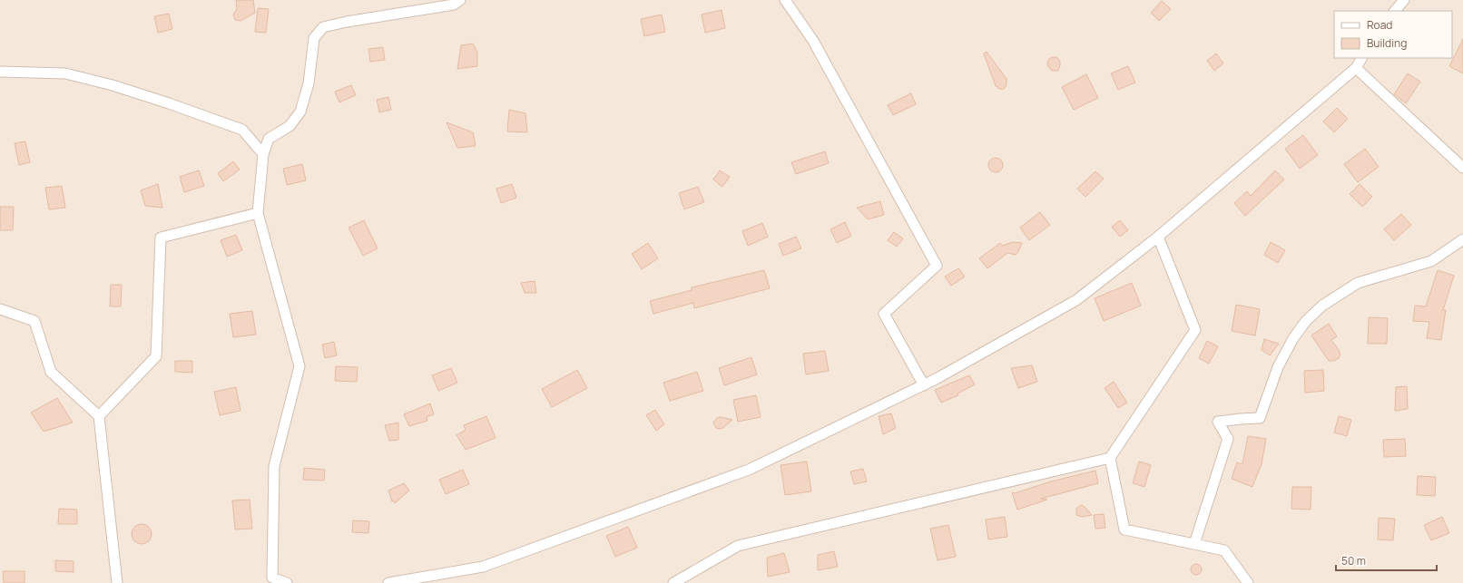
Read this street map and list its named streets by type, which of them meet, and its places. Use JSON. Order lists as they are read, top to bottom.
{
  "legend": ["Road", "Building"],
  "scale_bar": "50 m"
}
